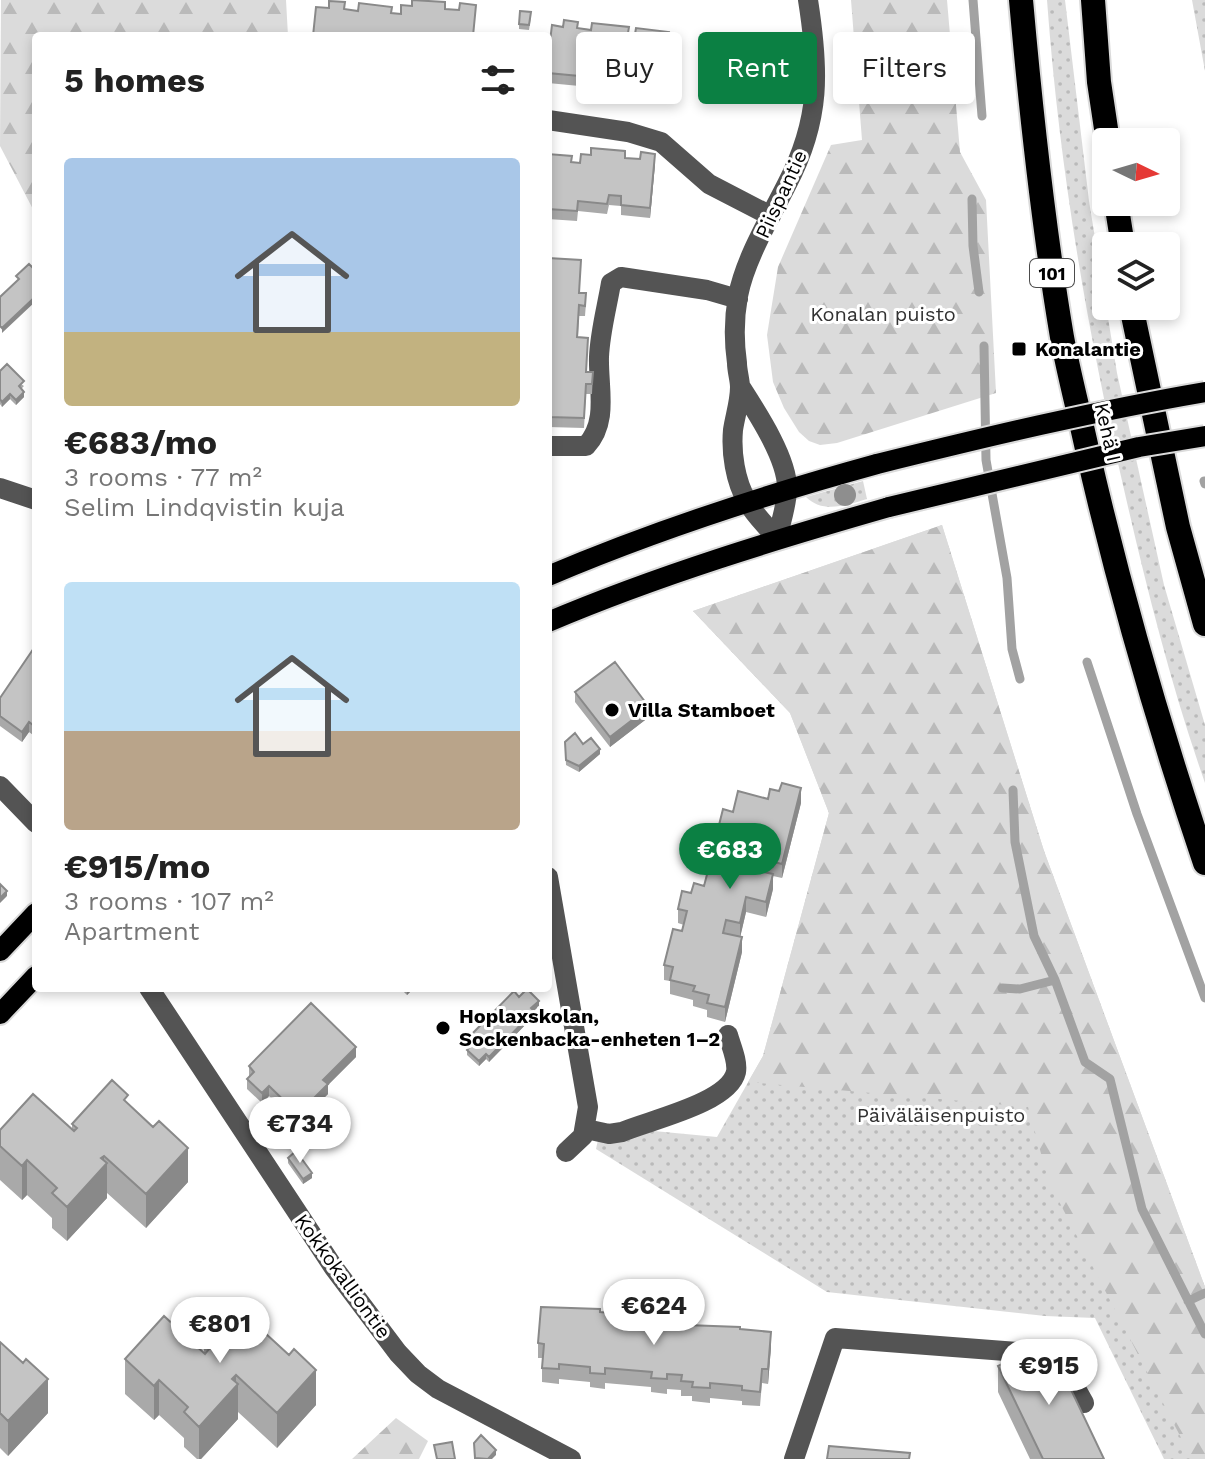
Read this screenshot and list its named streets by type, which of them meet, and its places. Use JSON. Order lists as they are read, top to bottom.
{
  "streets": {
    "highway": ["101", "Kehä I"],
    "street": ["Piispantie", "Kokkokalliontie"]
  },
  "parks": ["Konalan puisto", "Päiväläisenpuisto"],
  "places": {
    "transit": ["Konalantie"],
    "other": ["Villa Stamboet", "Hoplaxskolan, Sockenbacka-enheten 1–2"]
  },
  "north": "right",
  "page": {
    "chip": ["Buy", "Rent", "Filters"],
    "heading": "5 homes",
    "list": [
      {
        "name": "€683/mo",
        "note": "3 rooms · 77 m² · Selim Lindqvistin kuja"
      },
      {
        "name": "€915/mo",
        "note": "3 rooms · 107 m² · Apartment"
      }
    ],
    "price": [
      "€683",
      "€734",
      "€624",
      "€801",
      "€915"
    ]
  }
}
